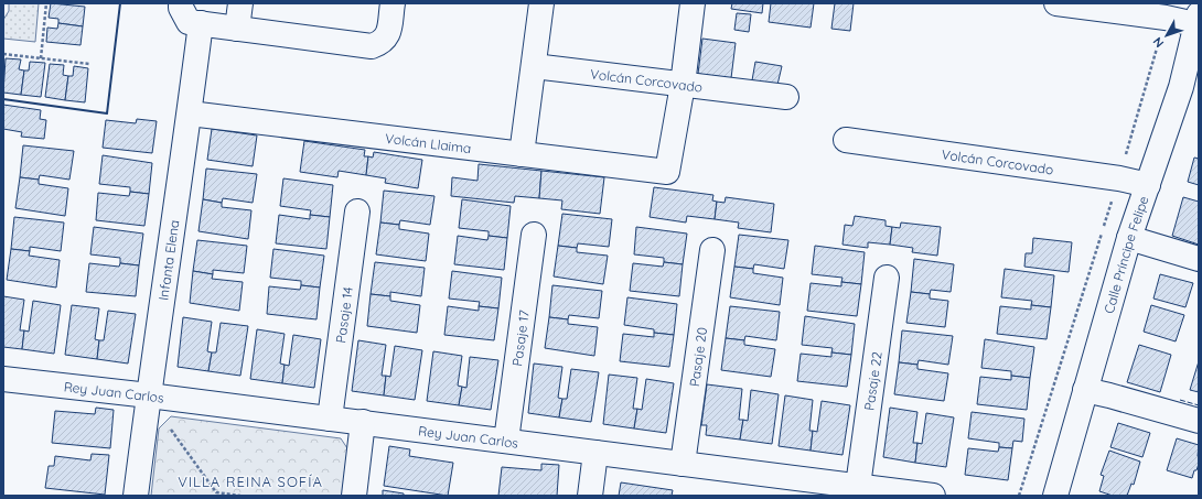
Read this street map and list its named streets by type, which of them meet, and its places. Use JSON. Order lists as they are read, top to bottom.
{
  "streets": {
    "street": [
      "Volcán Corcovado",
      "Volcán Llaima",
      "Calle Príncipe Felipe",
      "Infanta Elena",
      "Pasaje 14",
      "Pasaje 17",
      "Pasaje 20",
      "Pasaje 22",
      "Rey Juan Carlos"
    ]
  },
  "crossings": [
    ["Volcán Corcovado", "Volcán Llaima"],
    ["Volcán Corcovado", "Calle Príncipe Felipe"],
    ["Volcán Llaima", "Infanta Elena"],
    ["Infanta Elena", "Rey Juan Carlos"],
    ["Pasaje 14", "Rey Juan Carlos"],
    ["Pasaje 17", "Rey Juan Carlos"],
    ["Pasaje 20", "Rey Juan Carlos"],
    ["Pasaje 22", "Rey Juan Carlos"]
  ],
  "districts": ["VILLA REINA SOFÍA"],
  "north": "bottom left"
}
